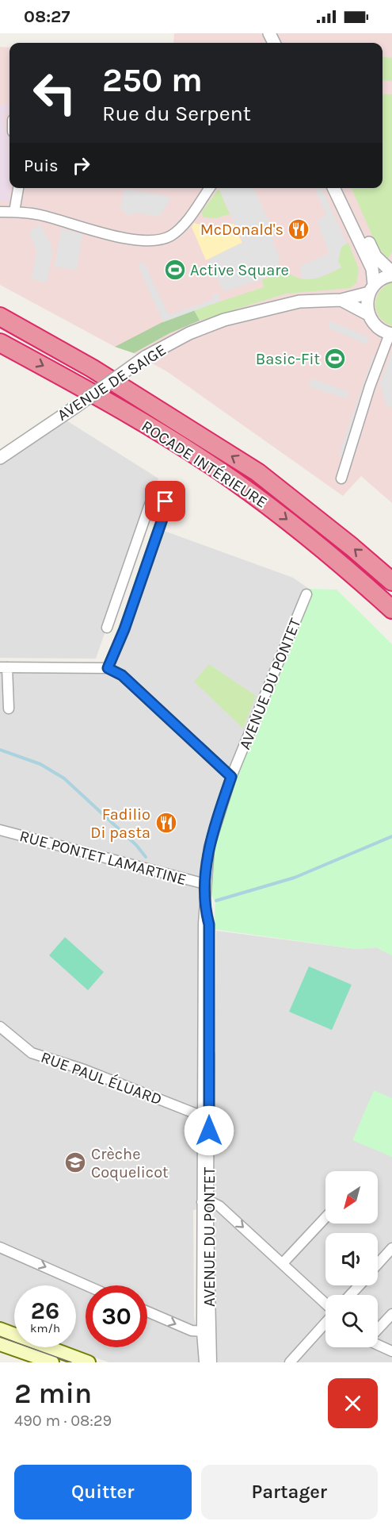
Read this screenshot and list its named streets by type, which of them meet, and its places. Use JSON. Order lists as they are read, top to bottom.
{
  "streets": {
    "highway": ["ROCADE INTÉRIEURE"],
    "street": [
      "AVENUE DE SAIGE",
      "AVENUE DU PONTET",
      "RUE PONTET LAMARTINE",
      "RUE PAUL ÉLUARD"
    ]
  },
  "crossings": [
    ["AVENUE DU PONTET", "RUE PONTET LAMARTINE"],
    ["AVENUE DU PONTET", "RUE PAUL ÉLUARD"]
  ],
  "places": {
    "restaurant": ["McDonald's", "Fadilio Di pasta"],
    "sports": ["Active Square", "Basic-Fit"],
    "school or university": ["Crèche Coquelicot"]
  },
  "north": "bottom left",
  "page": {
    "status": "08:27",
    "turn": ["250 m", "Rue du Serpent"],
    "then": "Puis",
    "speed": "26 km/h",
    "limit": "30",
    "heading": ["2 min", "490 m · 08:29"],
    "buttons": ["Quitter", "Partager"]
  }
}
